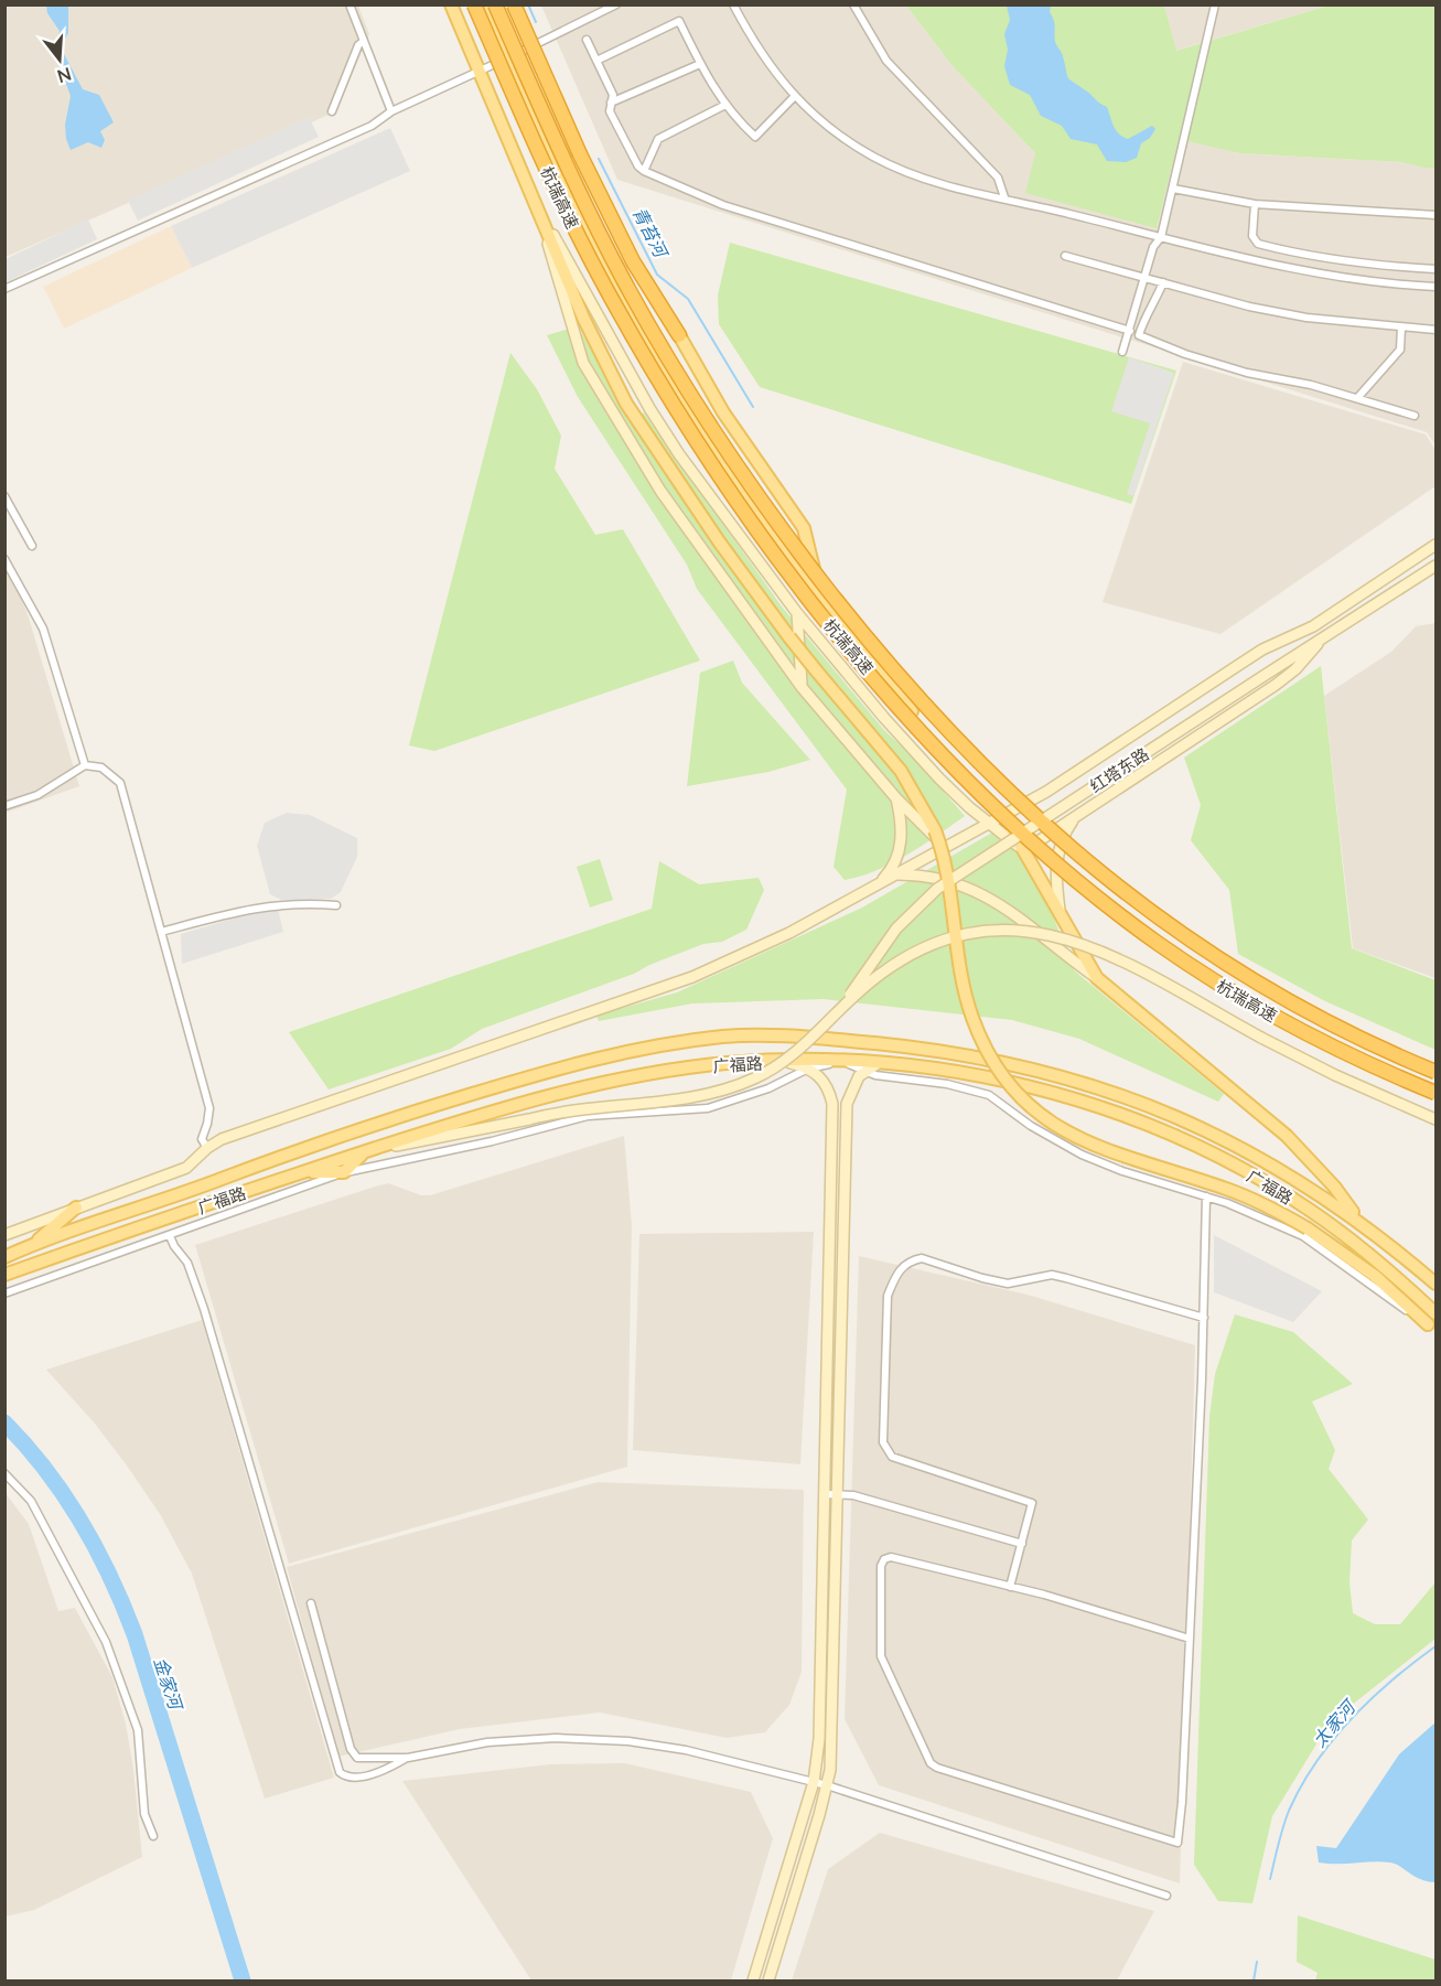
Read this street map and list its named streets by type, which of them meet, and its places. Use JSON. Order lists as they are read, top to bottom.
{
  "streets": {
    "highway": ["杭瑞高速"],
    "main road": ["红塔东路", "广福路"]
  },
  "water": ["青苔河", "金家河", "太家河"],
  "north": "bottom"
}
